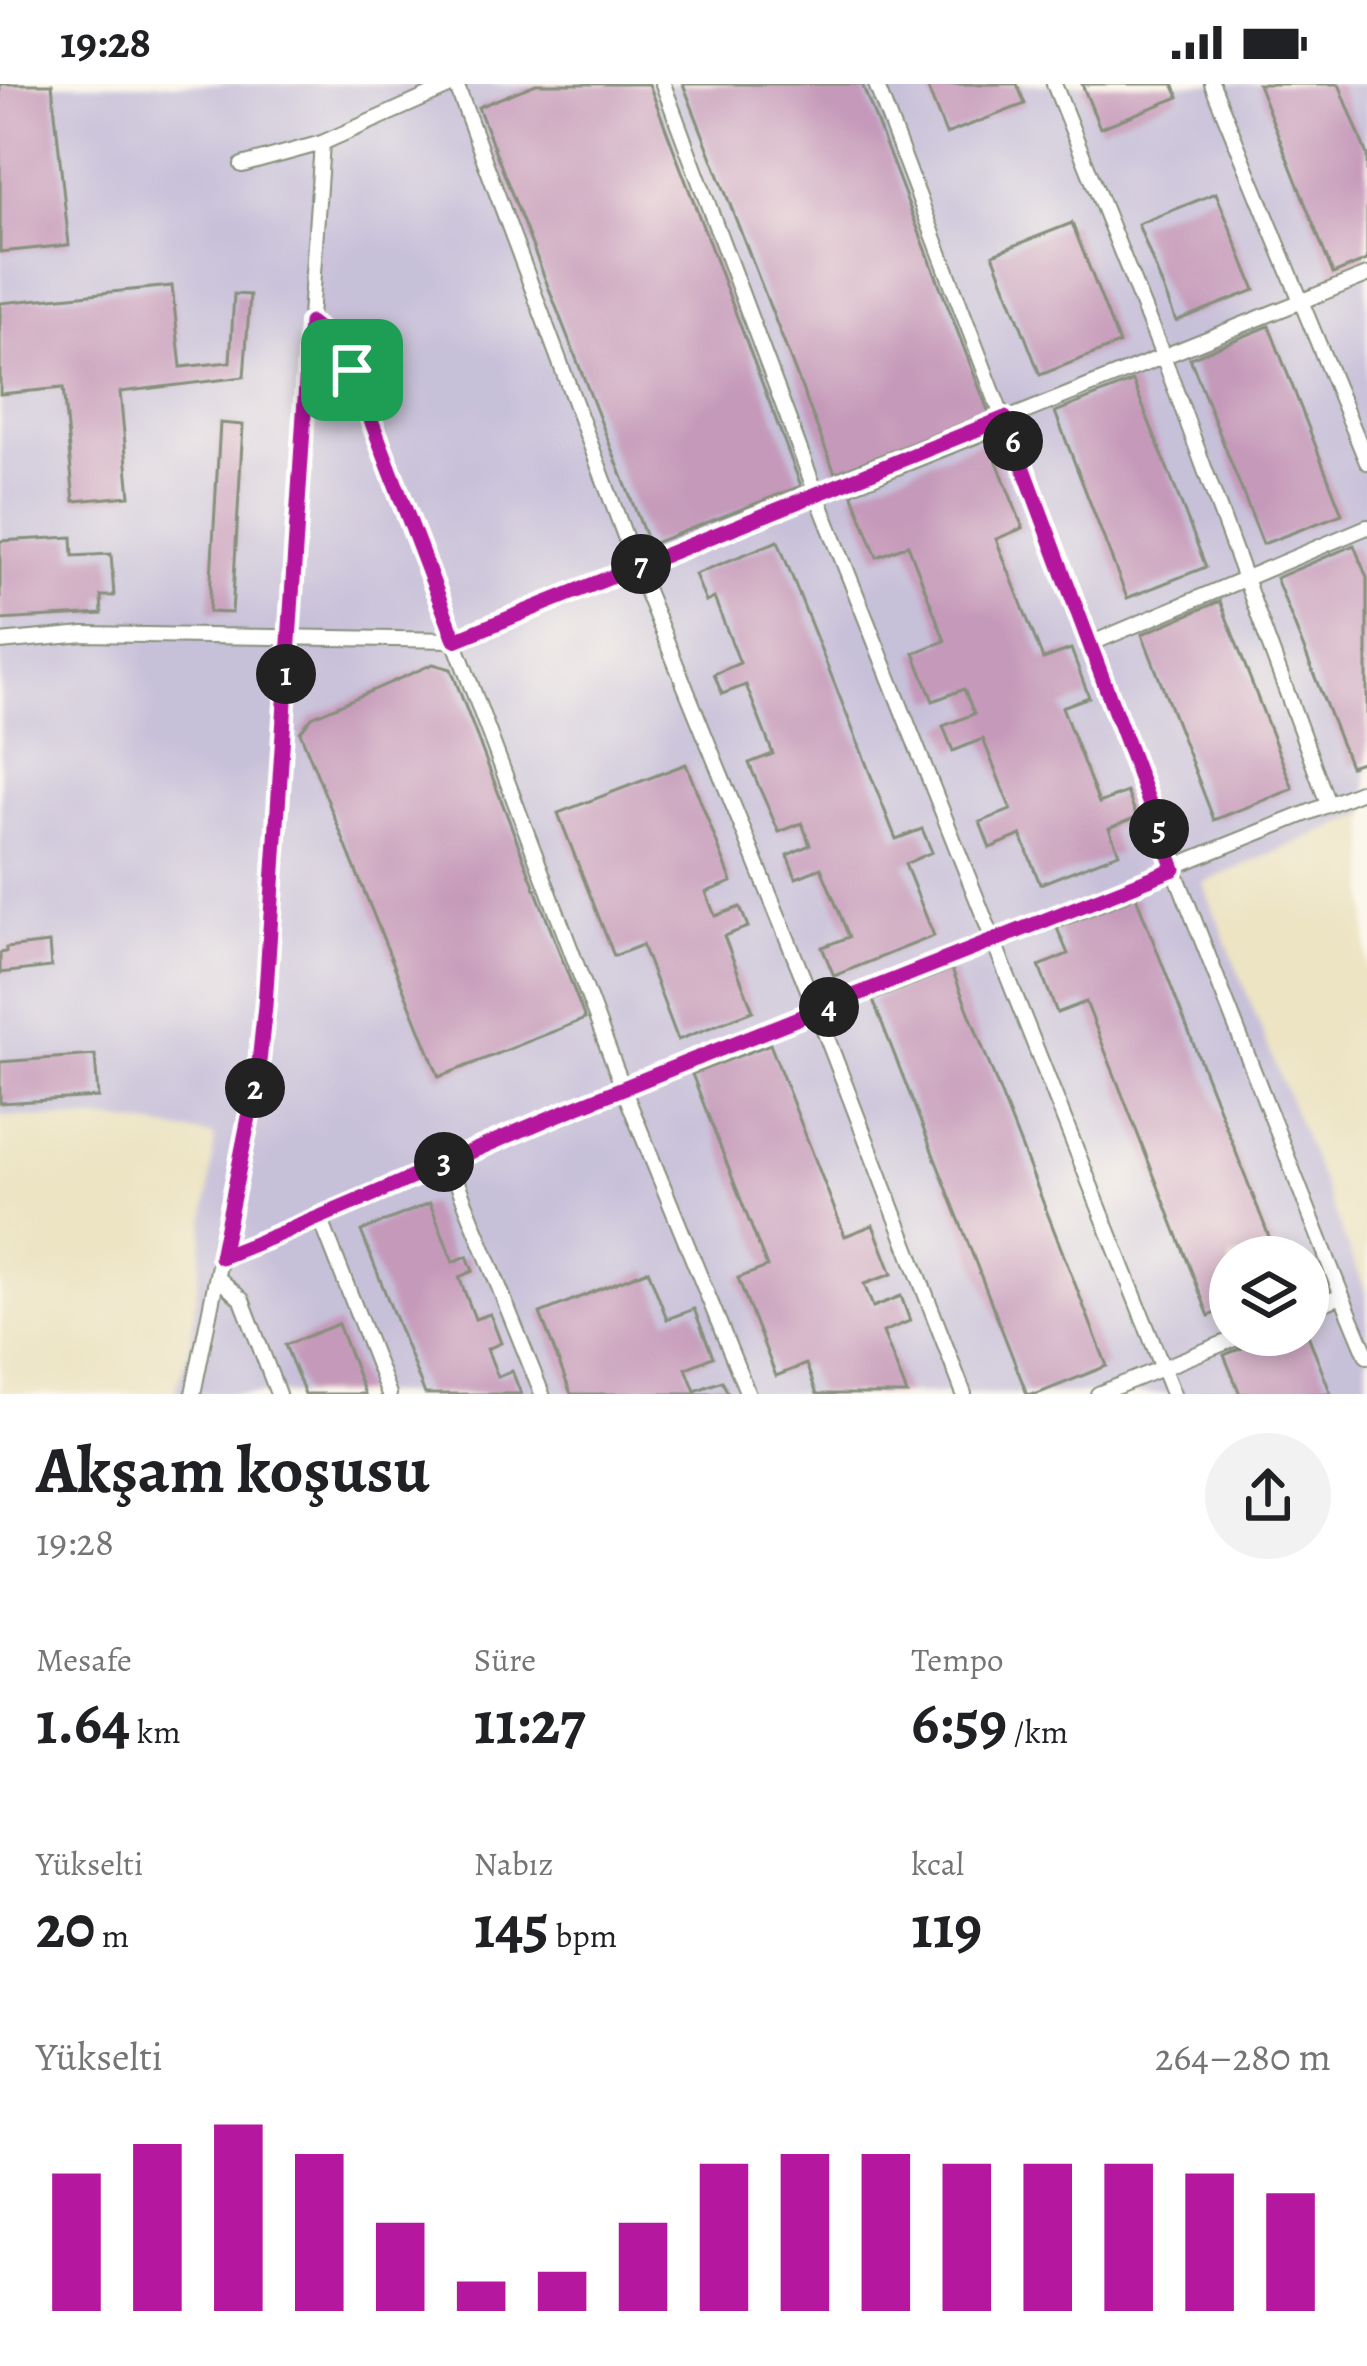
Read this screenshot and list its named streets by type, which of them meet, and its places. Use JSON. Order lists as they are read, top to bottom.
{
  "page": {
    "status": "19:28",
    "pins": [
      "6",
      "7",
      "1",
      "5",
      "4",
      "2",
      "3"
    ],
    "heading": ["Akşam koşusu", "19:28"],
    "stats": [
      ["Mesafe", "1.64 km"],
      ["Süre", "11:27"],
      ["Tempo", "6:59 /km"],
      ["Yükselti", "20 m"],
      ["Nabız", "145 bpm"],
      ["kcal", "119"]
    ],
    "chart": ["Yükselti", "264–280 m"]
  }
}
